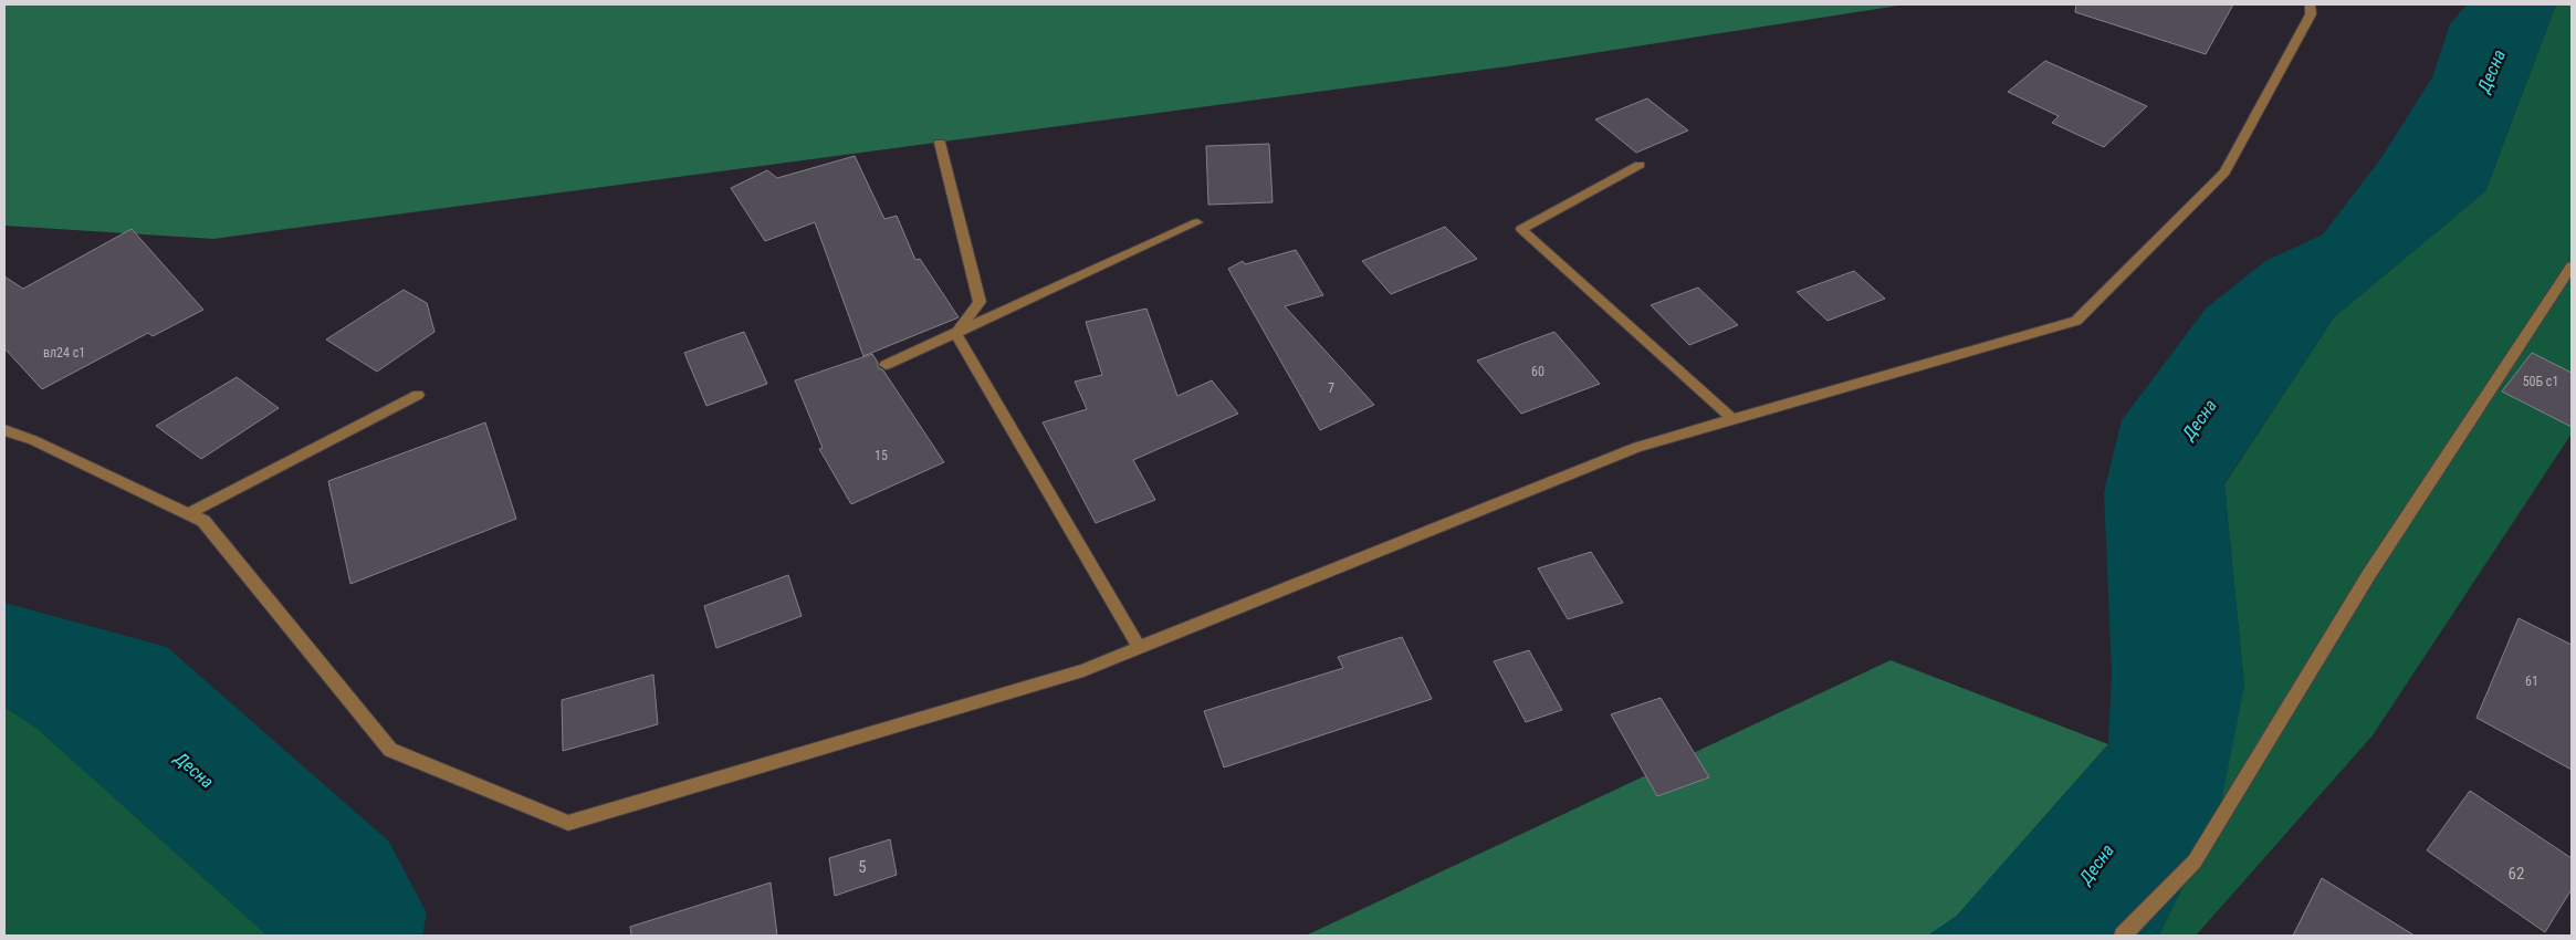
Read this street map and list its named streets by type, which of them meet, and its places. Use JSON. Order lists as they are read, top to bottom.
{
  "water": ["Десна"],
  "house_numbers": [
    "вл24 с1",
    "60",
    "50Б с1",
    "7",
    "15",
    "61",
    "5",
    "62"
  ]
}
